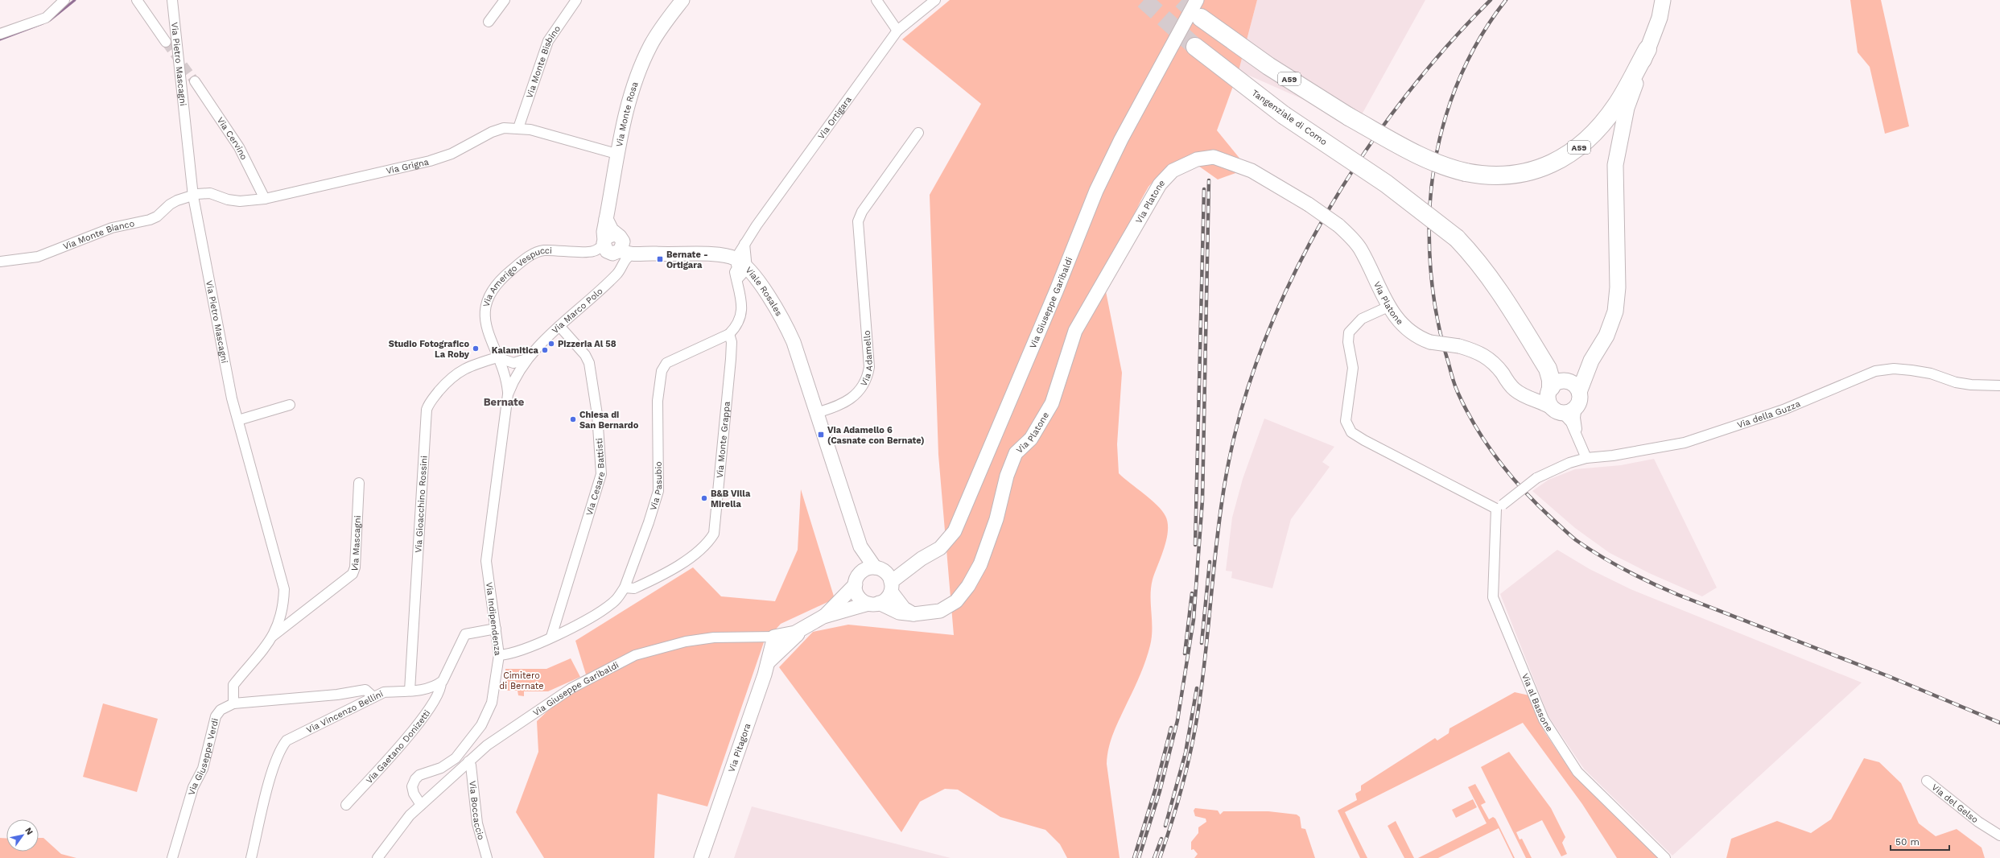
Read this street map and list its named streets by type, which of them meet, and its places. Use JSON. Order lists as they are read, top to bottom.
{
  "streets": {
    "highway": ["A59", "Tangenziale di Como"],
    "street": [
      "Via Monte Bisbino",
      "Via Pietro Mascagni",
      "Via Monte Rosa",
      "Via Ortigara",
      "Via Cervino",
      "Via Grigna",
      "Via Platone",
      "Via Monte Bianco",
      "Via Amerigo Vespucci",
      "Viale Rosales",
      "Via Giuseppe Garibaldi",
      "Via Marco Polo",
      "Via Adamello",
      "Via della Guzza",
      "Via Monte Grappa",
      "Via Cesare Battisti",
      "Via Pasubio",
      "Via Gioacchino Rossini",
      "Via Mascagni",
      "Via Indipendenza",
      "Via al Bassone",
      "Via Vincenzo Bellini",
      "Via Gaetano Donizetti",
      "Via Pitagora",
      "Via Giuseppe Verdi",
      "Via del Gelso",
      "Via Boccaccio"
    ]
  },
  "crossings": [
    ["Via Monte Bisbino", "Via Grigna"],
    ["Via Pietro Mascagni", "Via Grigna"],
    ["Via Pietro Mascagni", "Via Monte Bianco"],
    ["Via Pietro Mascagni", "Via Mascagni"],
    ["Via Monte Rosa", "Via Grigna"],
    ["Via Monte Rosa", "Via Amerigo Vespucci"],
    ["Via Monte Rosa", "Via Marco Polo"],
    ["Via Ortigara", "Viale Rosales"],
    ["Via Ortigara", "Via Pasubio"],
    ["Tangenziale di Como", "Via Platone"],
    ["Via Cervino", "Via Grigna"],
    ["Via Grigna", "Via Monte Bianco"],
    ["Via Platone", "Via Giuseppe Garibaldi"],
    ["Via Amerigo Vespucci", "Via Marco Polo"],
    ["Via Amerigo Vespucci", "Via Gioacchino Rossini"],
    ["Via Amerigo Vespucci", "Via Indipendenza"],
    ["Viale Rosales", "Via Adamello"],
    ["Viale Rosales", "Via Pasubio"],
    ["Via Giuseppe Garibaldi", "Via Indipendenza"],
    ["Via Giuseppe Garibaldi", "Via Pitagora"],
    ["Via Giuseppe Garibaldi", "Via Boccaccio"],
    ["Via Marco Polo", "Via Cesare Battisti"],
    ["Via Marco Polo", "Via Indipendenza"],
    ["Via della Guzza", "Via al Bassone"],
    ["Via Monte Grappa", "Via Pasubio"],
    ["Via Cesare Battisti", "Via Pasubio"],
    ["Via Pasubio", "Via Indipendenza"],
    ["Via Gioacchino Rossini", "Via Vincenzo Bellini"],
    ["Via Vincenzo Bellini", "Via Gaetano Donizetti"]
  ],
  "districts": ["Bernate"],
  "parks": ["Cimitero di Bernate"],
  "places": {
    "transit": ["Bernate - Ortigara", "Via Adamello 6 (Casnate con Bernate)"],
    "other": [
      "Pizzeria Al 58",
      "Studio Fotografico La Roby",
      "Kalamitica",
      "Chiesa di San Bernardo",
      "B&B Villa Mirella"
    ]
  },
  "scale_bar": "50 m",
  "north": "top right"
}
